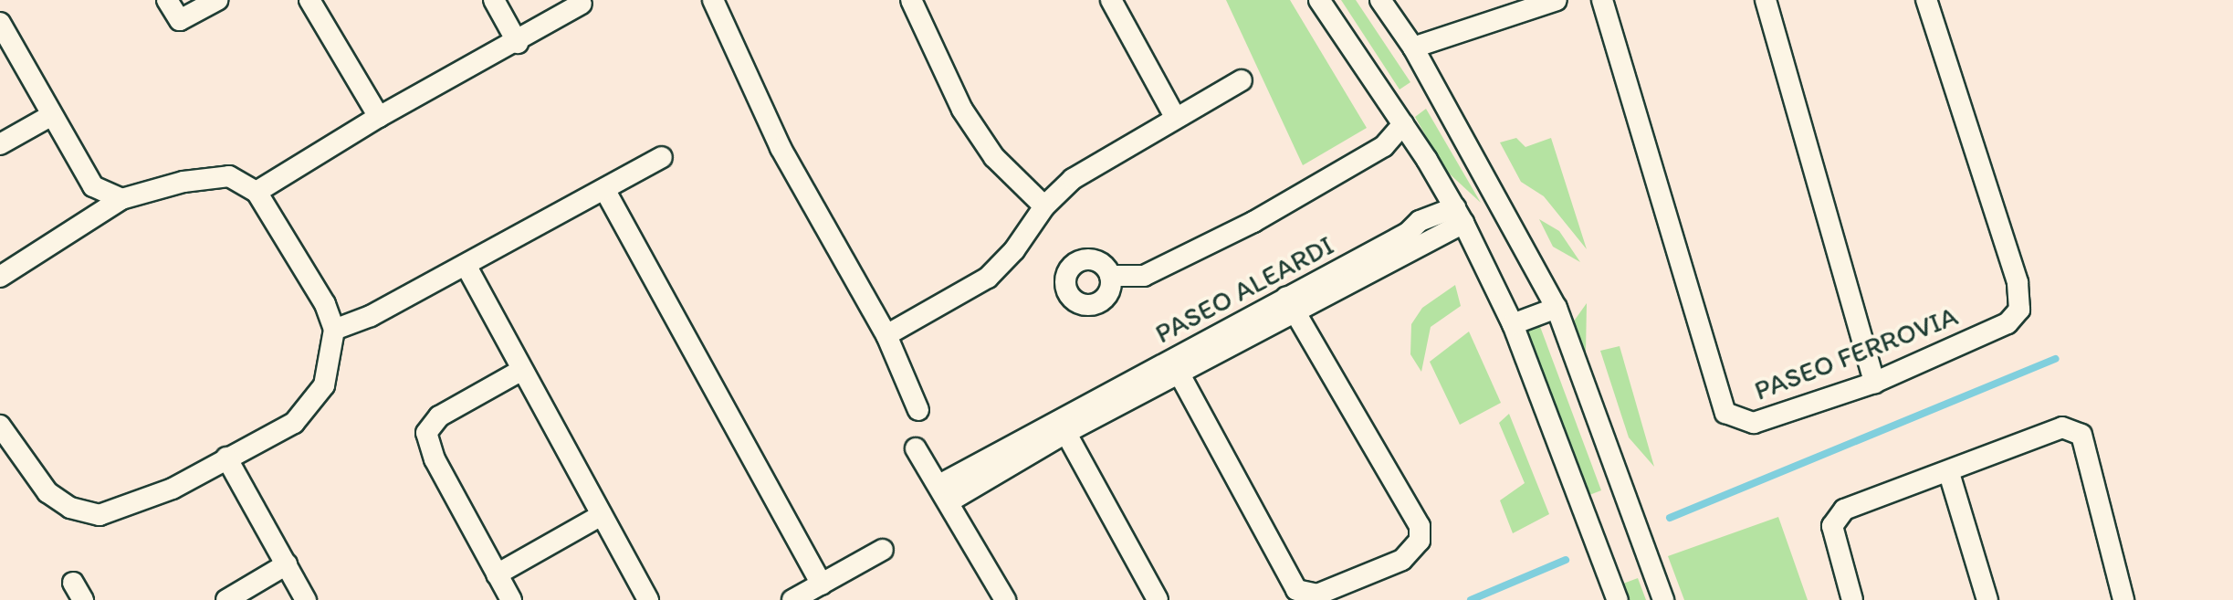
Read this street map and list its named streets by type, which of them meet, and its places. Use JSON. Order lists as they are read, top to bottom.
{
  "streets": {
    "street": ["PASEO ALEARDI", "PASEO FERROVIA"]
  }
}
